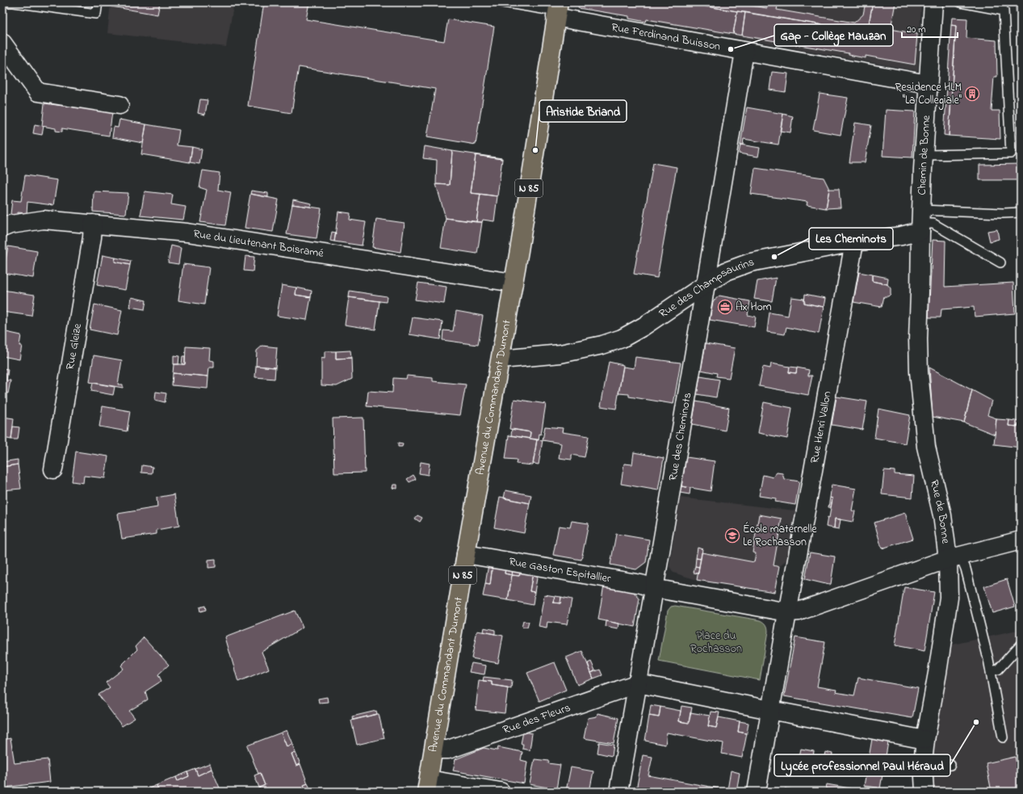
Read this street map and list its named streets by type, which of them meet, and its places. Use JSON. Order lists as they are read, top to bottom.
{
  "streets": {
    "main road": ["N 85", "Avenue du Commandant Dumont"],
    "street": [
      "Rue Ferdinand Buisson",
      "Chemin de Bonne",
      "Rue du Lieutenant Boisramé",
      "Rue des Champsaurins",
      "Rue Gleize",
      "Rue Henri Vallon",
      "Rue des Cheminots",
      "Rue de Bonne",
      "Rue Gaston Espitallier",
      "Rue des Fleurs"
    ]
  },
  "crossings": [
    ["Rue Ferdinand Buisson", "Chemin de Bonne"],
    ["Rue Ferdinand Buisson", "Avenue du Commandant Dumont"],
    ["Rue Ferdinand Buisson", "Rue des Cheminots"],
    ["Chemin de Bonne", "Rue des Champsaurins"],
    ["Chemin de Bonne", "Rue de Bonne"],
    ["Rue du Lieutenant Boisramé", "Rue Gleize"],
    ["Rue du Lieutenant Boisramé", "Avenue du Commandant Dumont"],
    ["Rue des Champsaurins", "Avenue du Commandant Dumont"],
    ["Rue des Champsaurins", "Rue Henri Vallon"],
    ["Rue des Champsaurins", "Rue des Cheminots"],
    ["Rue des Champsaurins", "Rue de Bonne"],
    ["Avenue du Commandant Dumont", "Rue Gaston Espitallier"],
    ["Avenue du Commandant Dumont", "Rue des Fleurs"],
    ["Rue des Cheminots", "Rue Gaston Espitallier"]
  ],
  "parks": ["Place du Rochasson"],
  "places": {
    "other": [
      "Gap - Collège Mauzan",
      "Aristide Briand",
      "Les Cheminots",
      "Lycée professionnel Paul Héraud"
    ],
    "building": ["Residence HLM \"La Collegiale\""],
    "office": ["Ax Hom"],
    "school or university": ["École maternelle Le Rochasson"]
  },
  "scale_bar": "20 m"
}
